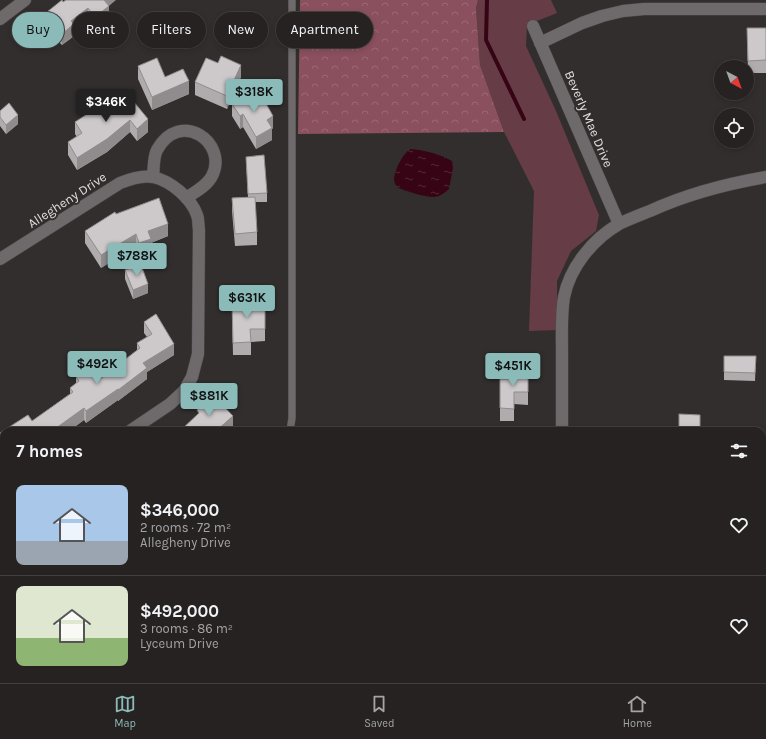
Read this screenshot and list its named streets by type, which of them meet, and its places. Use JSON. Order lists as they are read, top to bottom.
{
  "streets": {
    "street": ["Beverly Mae Drive", "Allegheny Drive"]
  },
  "north": "bottom right",
  "page": {
    "chip": [
      "Buy",
      "Rent",
      "Filters",
      "New",
      "Apartment"
    ],
    "price": [
      "$318K",
      "$346K",
      "$788K",
      "$631K",
      "$492K",
      "$451K",
      "$881K"
    ],
    "heading": "7 homes",
    "list": [
      {
        "name": "$346,000",
        "note": "2 rooms · 72 m² · Allegheny Drive"
      },
      {
        "name": "$492,000",
        "note": "3 rooms · 86 m² · Lyceum Drive"
      }
    ],
    "tabs": ["Map", "Saved", "Home"]
  }
}
